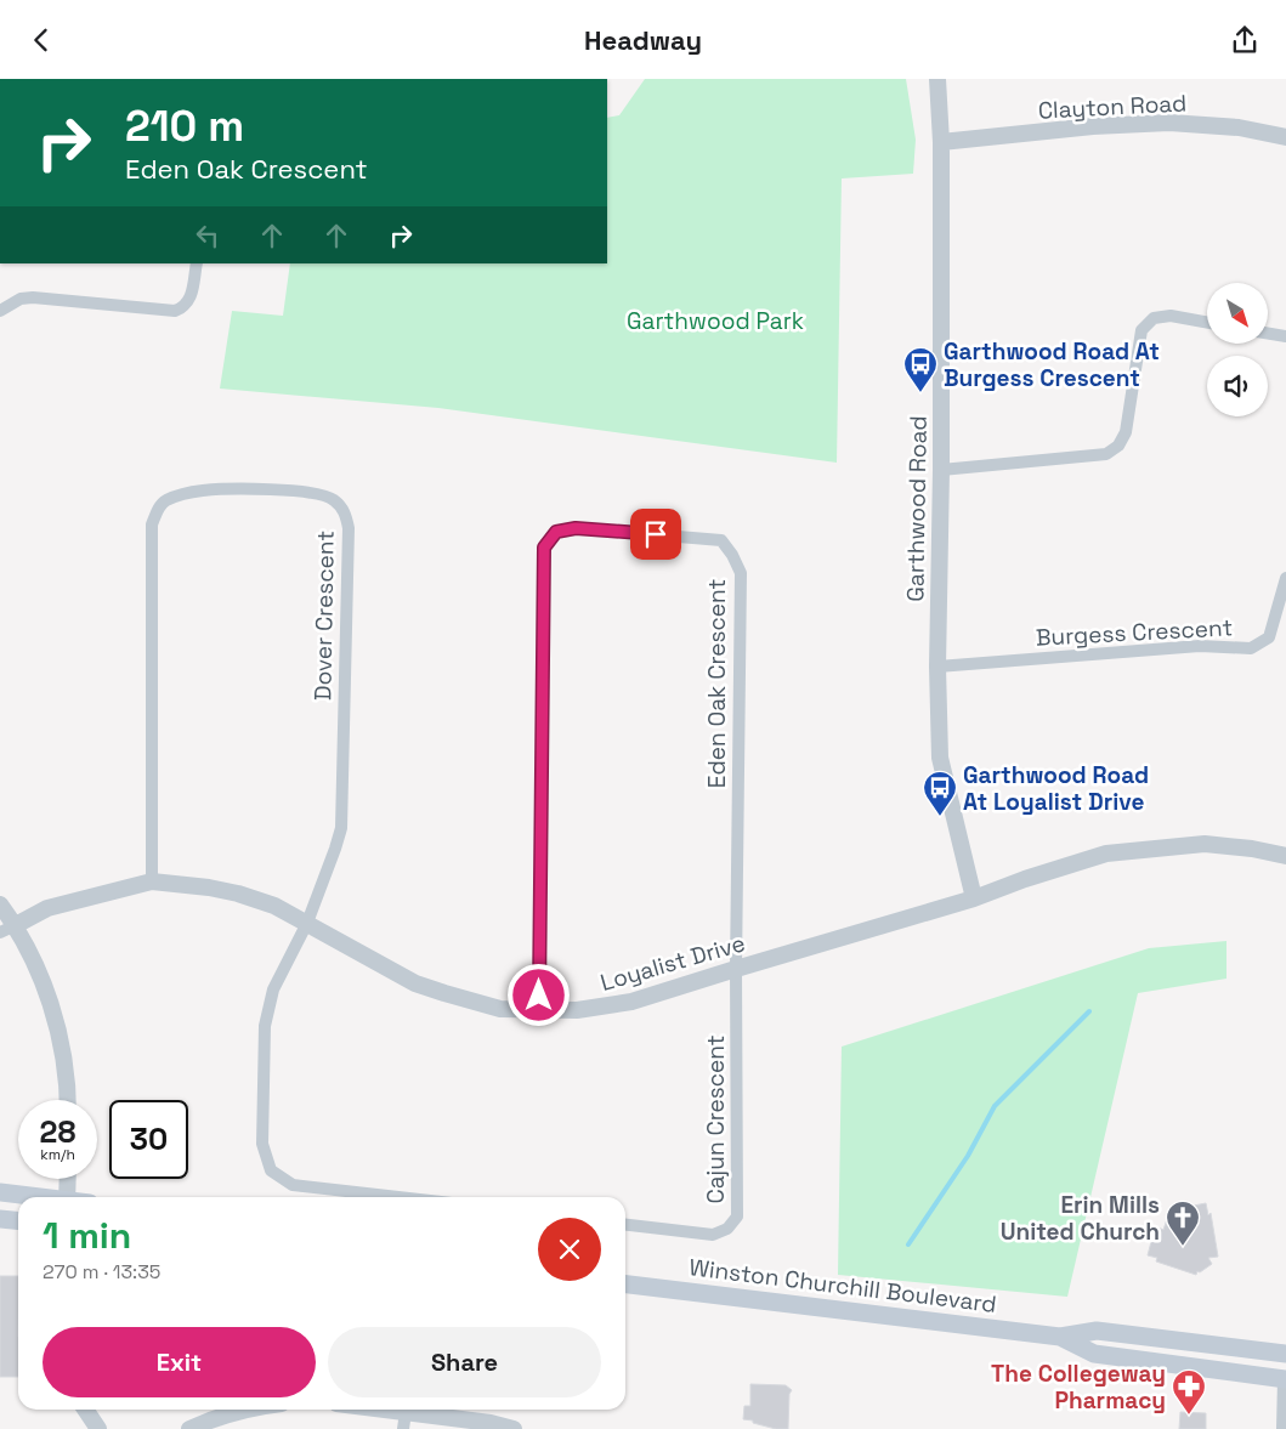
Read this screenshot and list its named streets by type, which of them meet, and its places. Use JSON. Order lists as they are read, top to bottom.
{
  "streets": {
    "main road": ["Winston Churchill Boulevard"],
    "street": [
      "Clayton Road",
      "Garthwood Road",
      "Dover Crescent",
      "Burgess Crescent",
      "Eden Oak Crescent",
      "Loyalist Drive",
      "Cajun Crescent"
    ]
  },
  "crossings": [
    ["Clayton Road", "Garthwood Road"],
    ["Garthwood Road", "Burgess Crescent"],
    ["Garthwood Road", "Loyalist Drive"],
    ["Dover Crescent", "Loyalist Drive"],
    ["Eden Oak Crescent", "Loyalist Drive"],
    ["Eden Oak Crescent", "Cajun Crescent"],
    ["Loyalist Drive", "Cajun Crescent"]
  ],
  "parks": ["Garthwood Park"],
  "places": {
    "bus stop": ["Garthwood Road At Burgess Crescent", "Garthwood Road At Loyalist Drive"],
    "church": ["Erin Mills United Church"],
    "pharmacy": ["The Collegeway Pharmacy"]
  },
  "north": "bottom right",
  "page": {
    "header": "Headway",
    "turn": ["210 m", "Eden Oak Crescent"],
    "speed": "28 km/h",
    "limit": "30",
    "heading": ["1 min", "270 m · 13:35"],
    "buttons": ["Exit", "Share"]
  }
}
